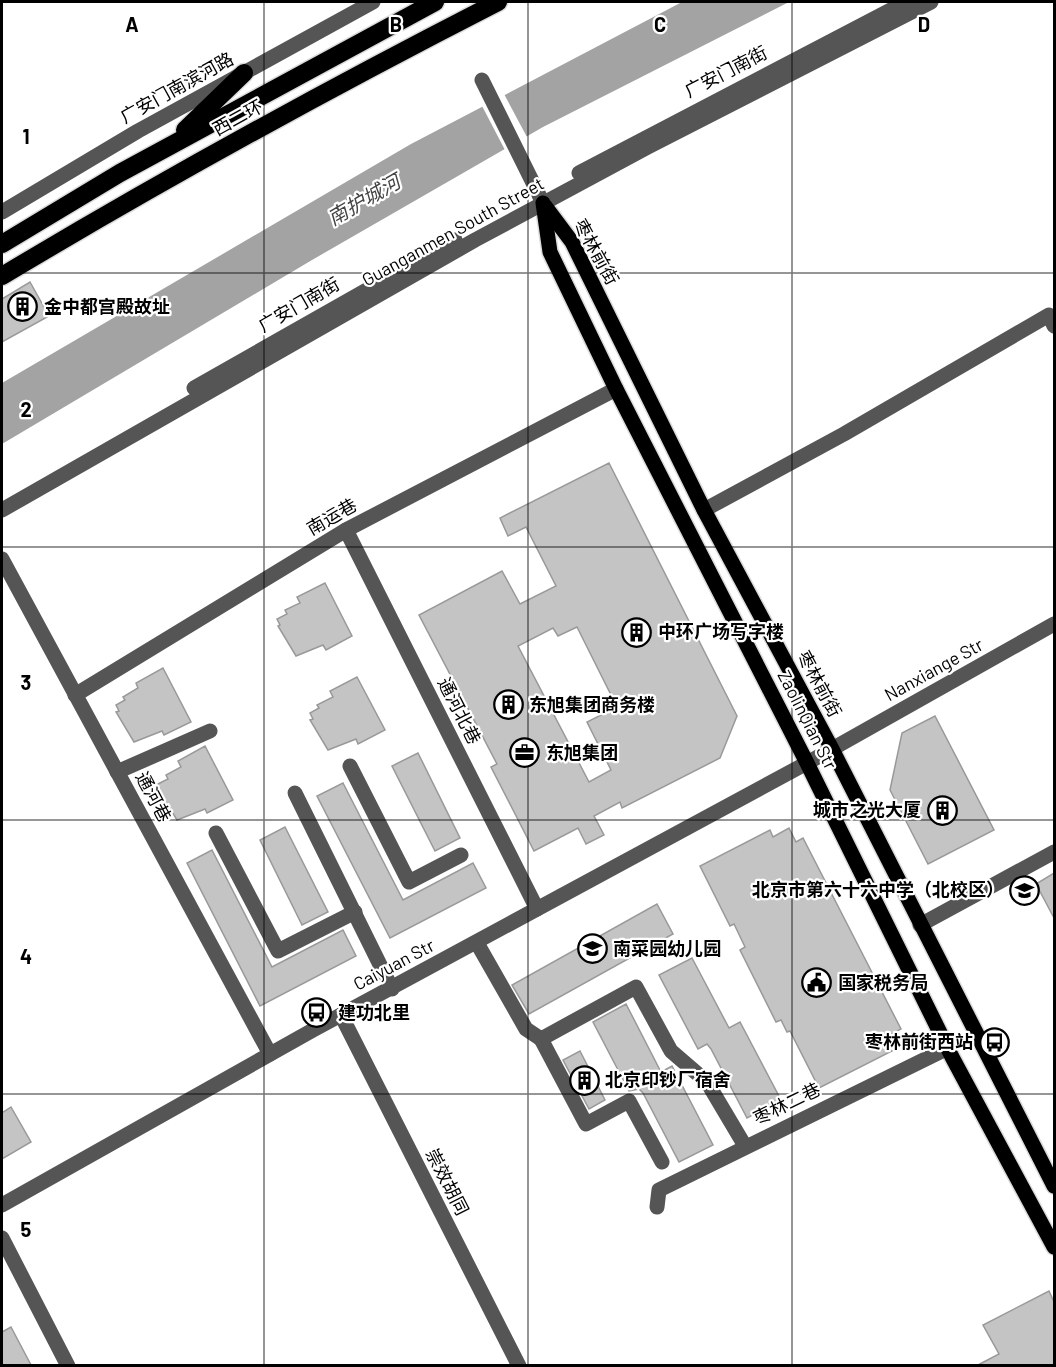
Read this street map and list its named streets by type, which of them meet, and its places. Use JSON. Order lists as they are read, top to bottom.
{
  "streets": {
    "highway": ["西二环"],
    "main road": ["枣林前街", "ZaolinQian Str"],
    "street": [
      "广安门南街",
      "广安门南滨河路",
      "Guanganmen South Street",
      "南运巷",
      "Nanxiange Str",
      "通河北巷",
      "通河巷",
      "Caiyuan Str",
      "枣林二巷",
      "崇效胡同"
    ]
  },
  "crossings": [
    ["广安门南街", "Guanganmen South Street"],
    ["广安门南街", "枣林前街"],
    ["广安门南街", "ZaolinQian Str"],
    ["Guanganmen South Street", "枣林前街"],
    ["Guanganmen South Street", "ZaolinQian Str"],
    ["枣林前街", "Nanxiange Str"],
    ["枣林前街", "ZaolinQian Str"],
    ["南运巷", "通河北巷"],
    ["南运巷", "ZaolinQian Str"],
    ["南运巷", "通河巷"],
    ["Nanxiange Str", "ZaolinQian Str"],
    ["Nanxiange Str", "Caiyuan Str"],
    ["通河北巷", "Caiyuan Str"],
    ["ZaolinQian Str", "Caiyuan Str"],
    ["ZaolinQian Str", "枣林二巷"],
    ["通河巷", "Caiyuan Str"],
    ["Caiyuan Str", "崇效胡同"]
  ],
  "water": ["南护城河"],
  "places": {
    "building": [
      "金中都宫殿故址",
      "中环广场写字楼",
      "东旭集团商务楼",
      "城市之光大厦",
      "北京印钞厂宿舍"
    ],
    "office": ["东旭集团"],
    "school or university": ["北京市第六十六中学（北校区）", "南菜园幼儿园"],
    "public building": ["国家税务局"],
    "bus stop": ["建功北里", "枣林前街西站"]
  },
  "grid": {
    "columns": [
      "A",
      "B",
      "C",
      "D"
    ],
    "rows": [
      "1",
      "2",
      "3",
      "4",
      "5"
    ]
  }
}
